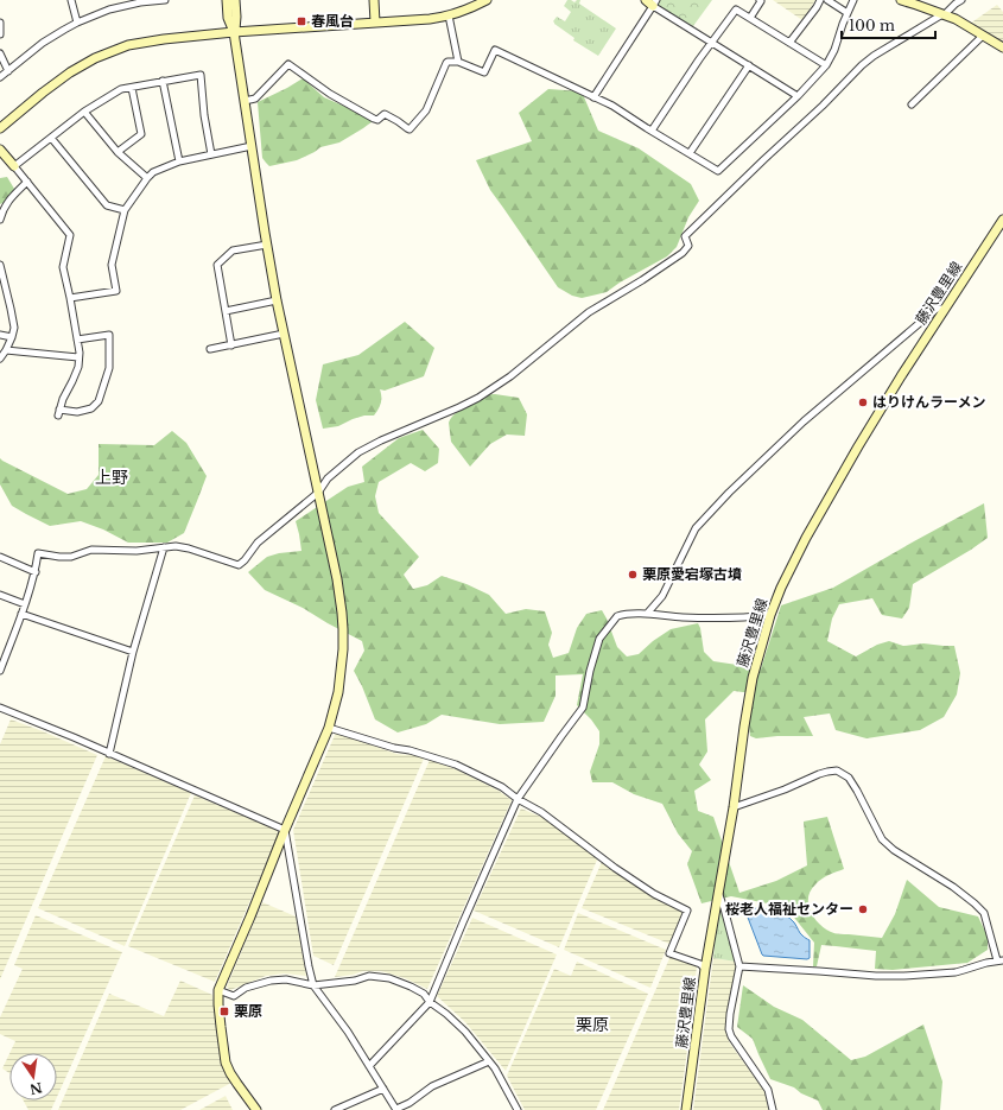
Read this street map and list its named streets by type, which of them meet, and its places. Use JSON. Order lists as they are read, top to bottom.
{
  "streets": {
    "street": ["藤沢豊里線"]
  },
  "districts": ["上野", "栗原"],
  "places": {
    "transit": ["春風台", "栗原"],
    "other": ["はりけんラーメン", "栗原愛宕塚古墳", "桜老人福祉センター"]
  },
  "scale_bar": "100 m",
  "north": "bottom"
}
